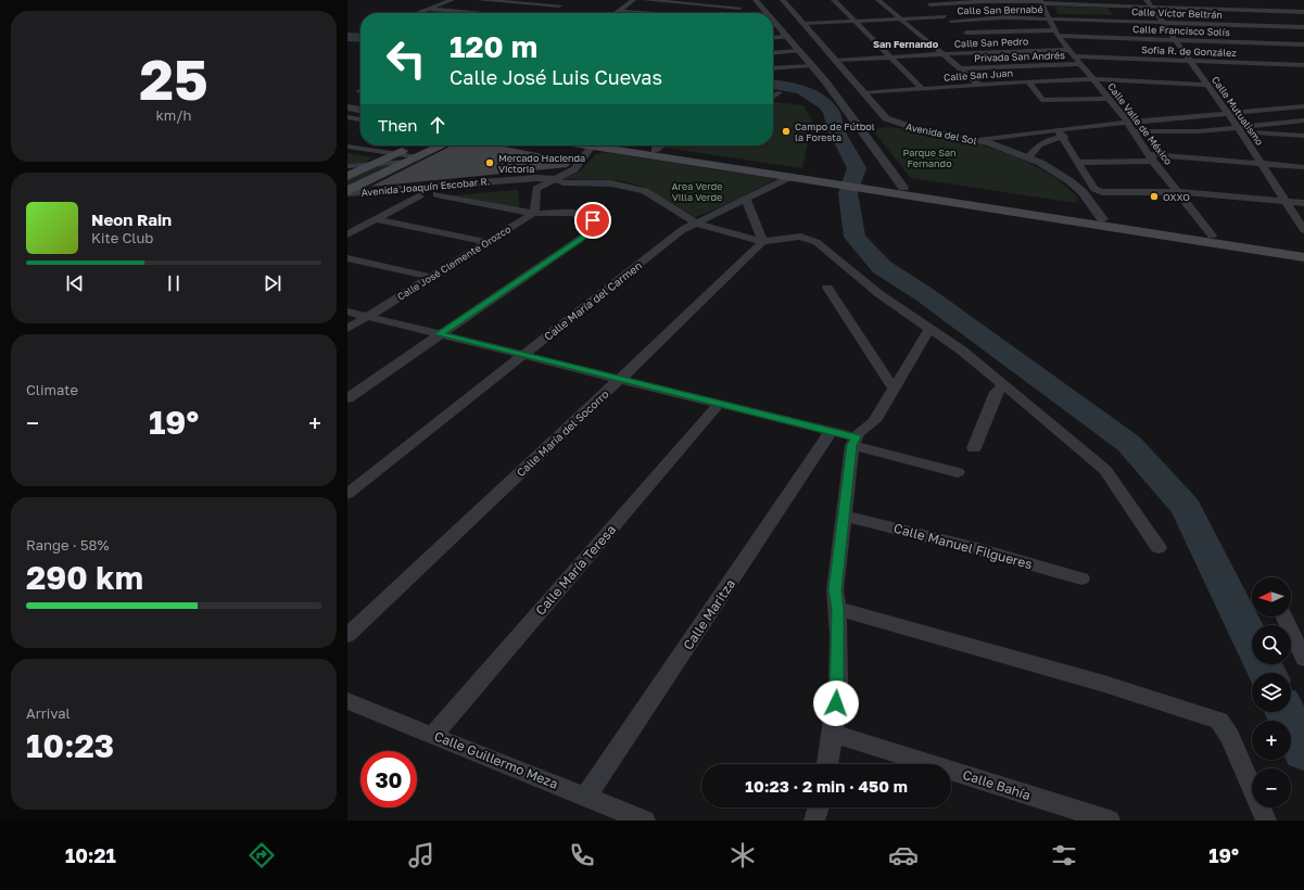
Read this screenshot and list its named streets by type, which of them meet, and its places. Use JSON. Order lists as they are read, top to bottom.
{
  "streets": {
    "street": [
      "Calle San Bernabé",
      "Calle Víctor Beltrán",
      "Calle Francisco Solís",
      "Calle San Pedro",
      "Sofia R. de González",
      "Privada San Andrés",
      "Calle San Juan",
      "Calle Mutualismo",
      "Calle Valle de México",
      "Avenida del Sol",
      "Avenida Joaquín Escobar R.",
      "Calle José Clemente Orozco",
      "Calle María del Carmen",
      "Calle María del Socorro",
      "Calle Manuel Filgueres",
      "Calle María Teresa",
      "Calle Maritza",
      "Calle Guillermo Meza",
      "Calle Bahía"
    ]
  },
  "crossings": [
    ["Calle San Bernabé", "Calle Víctor Beltrán"],
    ["Calle San Bernabé", "Calle Valle de México"],
    ["Calle Víctor Beltrán", "Calle Mutualismo"],
    ["Calle Víctor Beltrán", "Calle Valle de México"],
    ["Calle Francisco Solís", "Calle Mutualismo"],
    ["Calle Francisco Solís", "Calle Valle de México"],
    ["Calle San Pedro", "Sofia R. de González"],
    ["Calle San Pedro", "Calle Valle de México"],
    ["Calle San Pedro", "Avenida del Sol"],
    ["Sofia R. de González", "Calle Mutualismo"],
    ["Sofia R. de González", "Calle Valle de México"],
    ["Privada San Andrés", "Calle Valle de México"],
    ["Calle San Juan", "Calle Mutualismo"],
    ["Calle San Juan", "Calle Valle de México"],
    ["Calle San Juan", "Avenida del Sol"],
    ["Calle María Teresa", "Calle Guillermo Meza"],
    ["Calle Maritza", "Calle Guillermo Meza"]
  ],
  "districts": ["San Fernando"],
  "parks": ["Parque San Fernando", "Area Verde Villa Verde"],
  "places": ["Campo de Fútbol la Foresta", "Mercado Hacienda Victoria", "OXXO"],
  "north": "left",
  "page": {
    "tile": [
      ["25", "km/h"],
      "Climate",
      ["Range · 58%", "290 km"],
      ["Arrival", "10:23"]
    ],
    "turn": ["120 m", "Calle José Luis Cuevas"],
    "then": "Then",
    "song": ["Neon Rain", "Kite Club"],
    "heat": ["−", "19°", "+"],
    "map_buttons": ["+", "−"],
    "limit": "30",
    "trip": "10:23 · 2 min · 450 m",
    "tabs": ["10:21", "19°"]
  }
}
